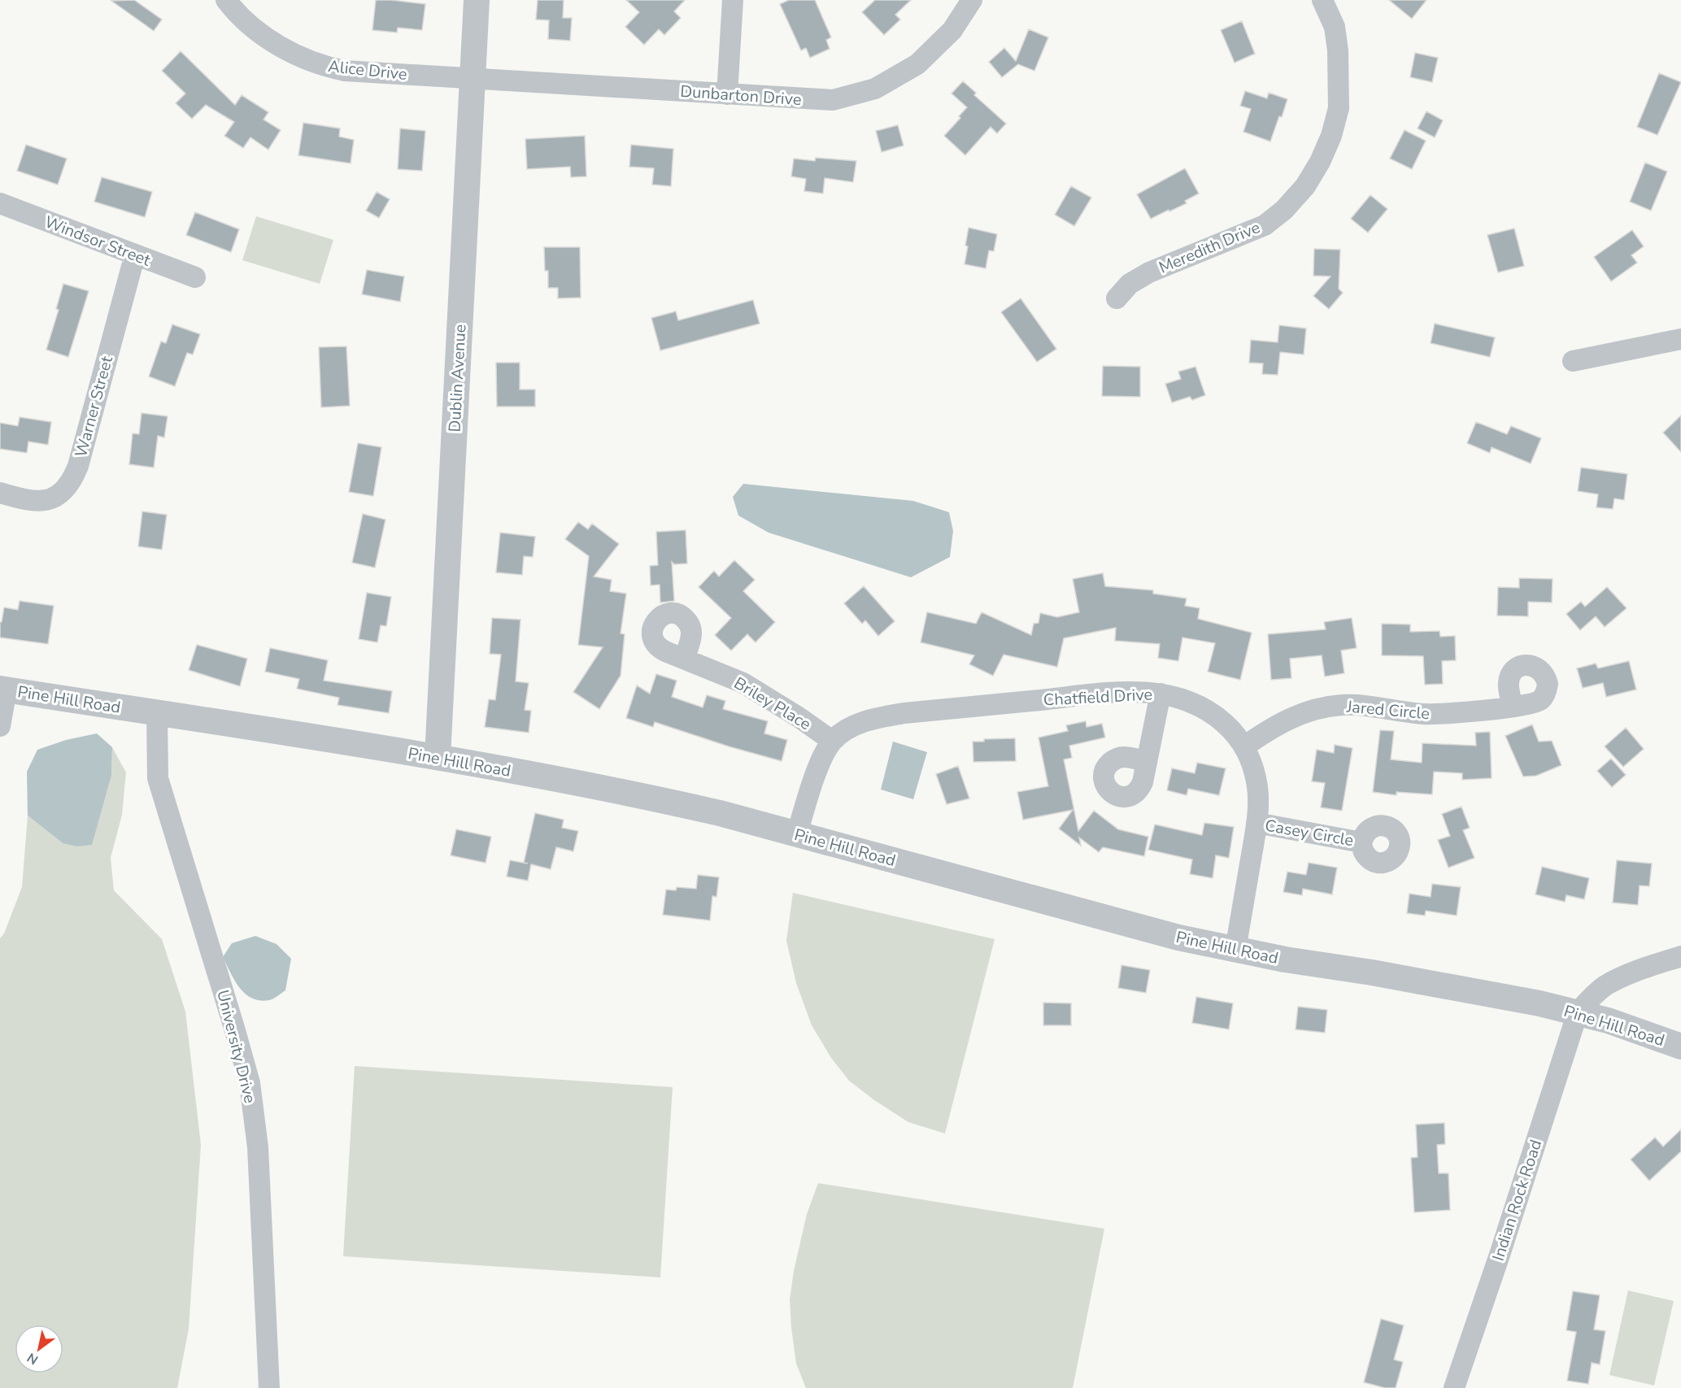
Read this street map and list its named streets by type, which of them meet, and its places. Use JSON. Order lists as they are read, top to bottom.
{
  "streets": {
    "street": [
      "Alice Drive",
      "Dunbarton Drive",
      "Windsor Street",
      "Meredith Drive",
      "Dublin Avenue",
      "Warner Street",
      "Chatfield Drive",
      "Pine Hill Road",
      "Briley Place",
      "Jared Circle",
      "Casey Circle",
      "University Drive",
      "Indian Rock Road"
    ]
  },
  "crossings": [
    ["Alice Drive", "Dunbarton Drive"],
    ["Alice Drive", "Dublin Avenue"],
    ["Dunbarton Drive", "Dublin Avenue"],
    ["Windsor Street", "Warner Street"],
    ["Dublin Avenue", "Pine Hill Road"],
    ["Chatfield Drive", "Pine Hill Road"],
    ["Chatfield Drive", "Briley Place"],
    ["Chatfield Drive", "Jared Circle"],
    ["Chatfield Drive", "Casey Circle"],
    ["Pine Hill Road", "University Drive"],
    ["Pine Hill Road", "Indian Rock Road"]
  ],
  "north": "bottom left"
}
